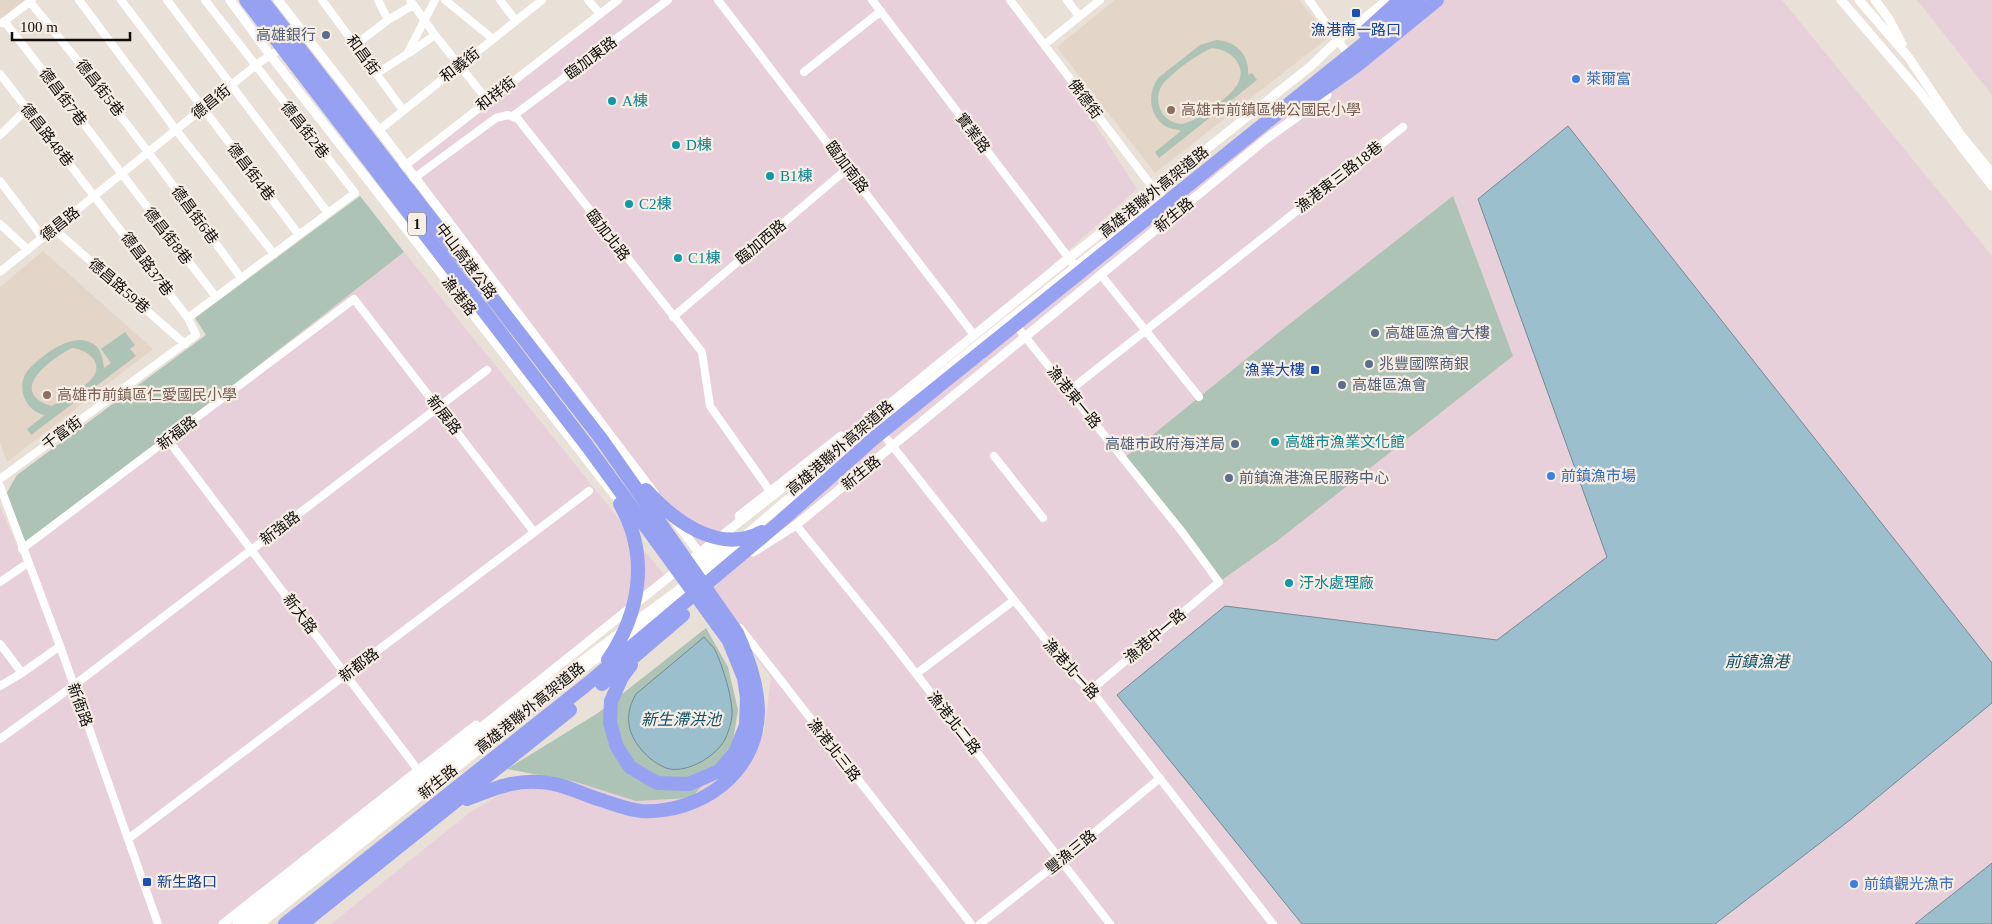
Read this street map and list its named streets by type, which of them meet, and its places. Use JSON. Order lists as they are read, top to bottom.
{
  "streets": {
    "highway": ["高雄港聯外高架道路", "1", "中山高速公路"],
    "street": [
      "和昌街",
      "臨加東路",
      "和義街",
      "德昌街5巷",
      "和祥街",
      "德昌街7巷",
      "佛德街",
      "德昌街",
      "德昌街2巷",
      "實業路",
      "德昌路48巷",
      "臨加南路",
      "德昌街4巷",
      "漁港東三路18巷",
      "德昌街6巷",
      "新生路",
      "德昌路",
      "臨加北路",
      "德昌街8巷",
      "臨加西路",
      "德昌路37巷",
      "德昌路59巷",
      "漁港路",
      "漁港東一路",
      "新展路",
      "千富街",
      "新福路",
      "新強路",
      "新大路",
      "漁港中一路",
      "新都路",
      "漁港北一路",
      "新衙路",
      "漁港北二路",
      "漁港北三路",
      "豐漁三路"
    ]
  },
  "crossings": [
    ["和昌街", "和義街"],
    ["臨加東路", "臨加北路"],
    ["德昌街5巷", "德昌街"],
    ["德昌街5巷", "德昌街6巷"],
    ["和祥街", "漁港路"],
    ["德昌街7巷", "德昌街"],
    ["德昌街7巷", "德昌路"],
    ["德昌街7巷", "德昌街8巷"],
    ["佛德街", "新生路"],
    ["德昌街", "德昌街2巷"],
    ["德昌街", "德昌街4巷"],
    ["德昌街", "德昌街6巷"],
    ["德昌街", "德昌路"],
    ["德昌街", "德昌街8巷"],
    ["德昌街", "漁港路"],
    ["實業路", "新生路"],
    ["德昌路48巷", "德昌路"],
    ["德昌路48巷", "德昌路37巷"],
    ["臨加南路", "新生路"],
    ["臨加南路", "臨加西路"],
    ["漁港東三路18巷", "漁港東一路"],
    ["新生路", "臨加北路"],
    ["新生路", "漁港路"],
    ["新生路", "漁港東一路"],
    ["新生路", "新大路"],
    ["新生路", "漁港北一路"],
    ["新生路", "漁港北二路"],
    ["新生路", "漁港北三路"],
    ["德昌路", "德昌街8巷"],
    ["德昌路", "德昌路37巷"],
    ["德昌路", "德昌路59巷"],
    ["臨加北路", "臨加西路"],
    ["德昌路37巷", "千富街"],
    ["德昌路59巷", "千富街"],
    ["漁港東一路", "漁港中一路"],
    ["新展路", "新福路"],
    ["新展路", "新強路"],
    ["新展路", "新都路"],
    ["新福路", "新大路"],
    ["新福路", "新衙路"],
    ["新強路", "新大路"],
    ["新強路", "新衙路"],
    ["新大路", "新都路"],
    ["漁港中一路", "漁港北一路"],
    ["新都路", "新衙路"],
    ["漁港北一路", "豐漁三路"],
    ["漁港北二路", "豐漁三路"]
  ],
  "water": ["前鎮漁港", "新生滯洪池"],
  "places": {
    "transit": ["漁港南一路口", "漁業大樓", "新生路口"],
    "other": [
      "高雄銀行",
      "萊爾富",
      "A棟",
      "高雄市前鎮區佛公國民小學",
      "D棟",
      "B1棟",
      "C2棟",
      "C1棟",
      "高雄區漁會大樓",
      "兆豐國際商銀",
      "高雄區漁會",
      "高雄市前鎮區仁愛國民小學",
      "高雄市漁業文化館",
      "高雄市政府海洋局",
      "前鎮漁市場",
      "前鎮漁港漁民服務中心",
      "汙水處理廠",
      "前鎮觀光漁市"
    ]
  },
  "scale_bar": "100 m"
}
